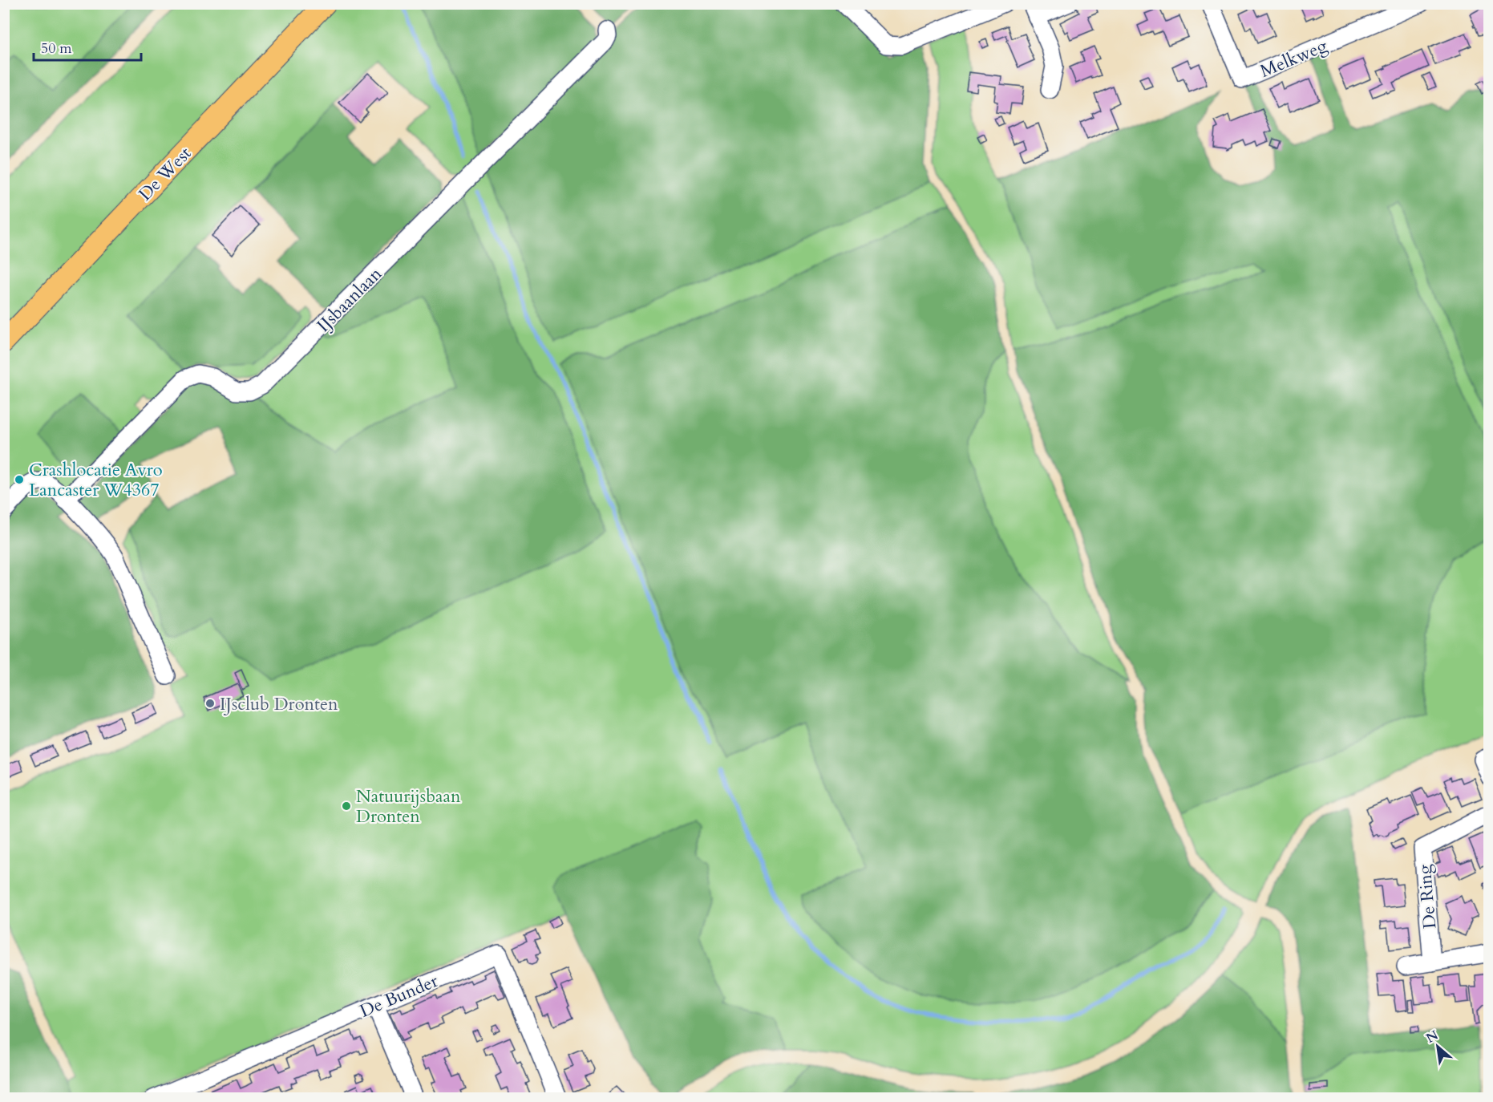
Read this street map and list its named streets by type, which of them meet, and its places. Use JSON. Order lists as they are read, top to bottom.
{
  "streets": {
    "main road": ["De West"],
    "street": [
      "Melkweg",
      "IJsbaanlaan",
      "De Ring",
      "De Bunder"
    ]
  },
  "places": ["Crashlocatie Avro Lancaster W4367", "IJsclub Dronten", "Natuurijsbaan Dronten"],
  "scale_bar": "50 m",
  "north": "top left"
}
